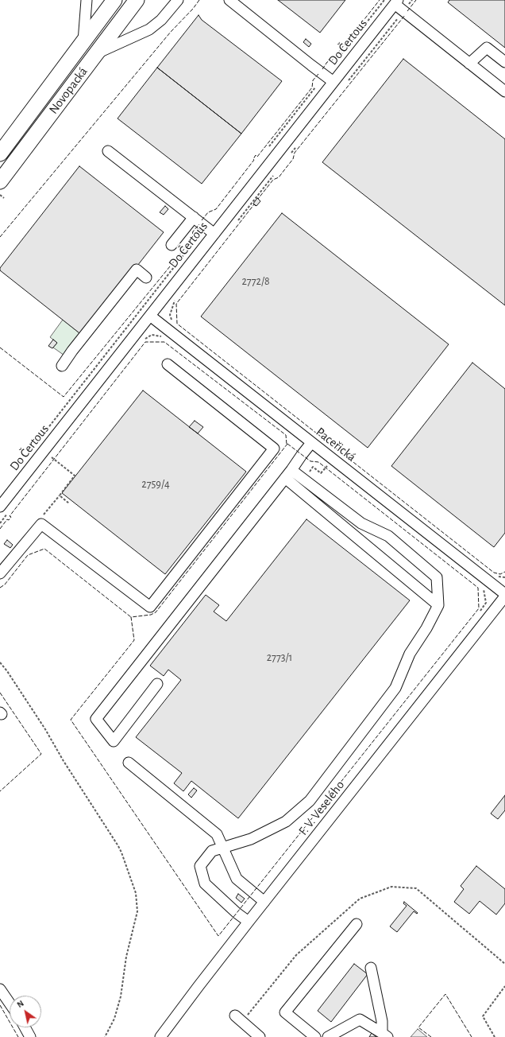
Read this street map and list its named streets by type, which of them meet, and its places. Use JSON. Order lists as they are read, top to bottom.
{
  "streets": {
    "highway": ["Novopacká"],
    "street": ["Do Čertous", "Paceřická", "F. V. Veselého"]
  },
  "crossings": [
    ["Do Čertous", "Paceřická"]
  ],
  "house_numbers": ["2772/8", "2759/4", "2773/1"],
  "north": "top left"
}
